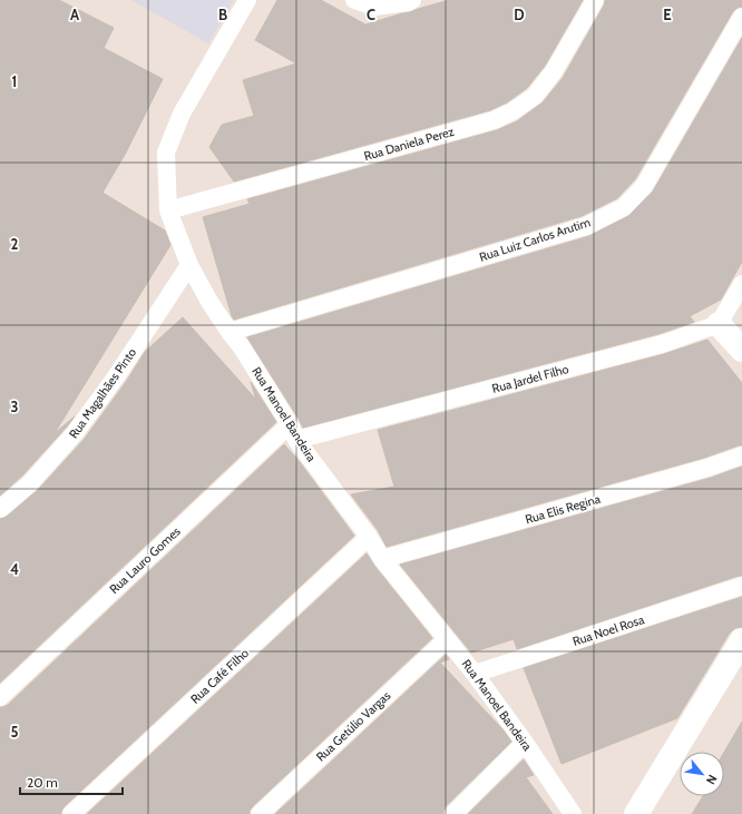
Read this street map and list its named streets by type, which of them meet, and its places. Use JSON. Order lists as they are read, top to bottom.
{
  "streets": {
    "lane": [
      "Rua Daniela Perez",
      "Rua Luiz Carlos Arutim",
      "Rua Jardel Filho",
      "Rua Magalhães Pinto",
      "Rua Manoel Bandeira",
      "Rua Elis Regina",
      "Rua Lauro Gomes",
      "Rua Noel Rosa",
      "Rua Café Filho",
      "Rua Getúlio Vargas"
    ]
  },
  "crossings": [
    ["Rua Daniela Perez", "Rua Manoel Bandeira"],
    ["Rua Luiz Carlos Arutim", "Rua Manoel Bandeira"],
    ["Rua Jardel Filho", "Rua Manoel Bandeira"],
    ["Rua Jardel Filho", "Rua Lauro Gomes"],
    ["Rua Magalhães Pinto", "Rua Manoel Bandeira"],
    ["Rua Manoel Bandeira", "Rua Elis Regina"],
    ["Rua Manoel Bandeira", "Rua Lauro Gomes"],
    ["Rua Manoel Bandeira", "Rua Noel Rosa"],
    ["Rua Manoel Bandeira", "Rua Café Filho"],
    ["Rua Manoel Bandeira", "Rua Getúlio Vargas"]
  ],
  "scale_bar": "20 m",
  "north": "bottom right",
  "grid": {
    "columns": [
      "A",
      "B",
      "C",
      "D",
      "E"
    ],
    "rows": [
      "1",
      "2",
      "3",
      "4",
      "5"
    ]
  }
}
